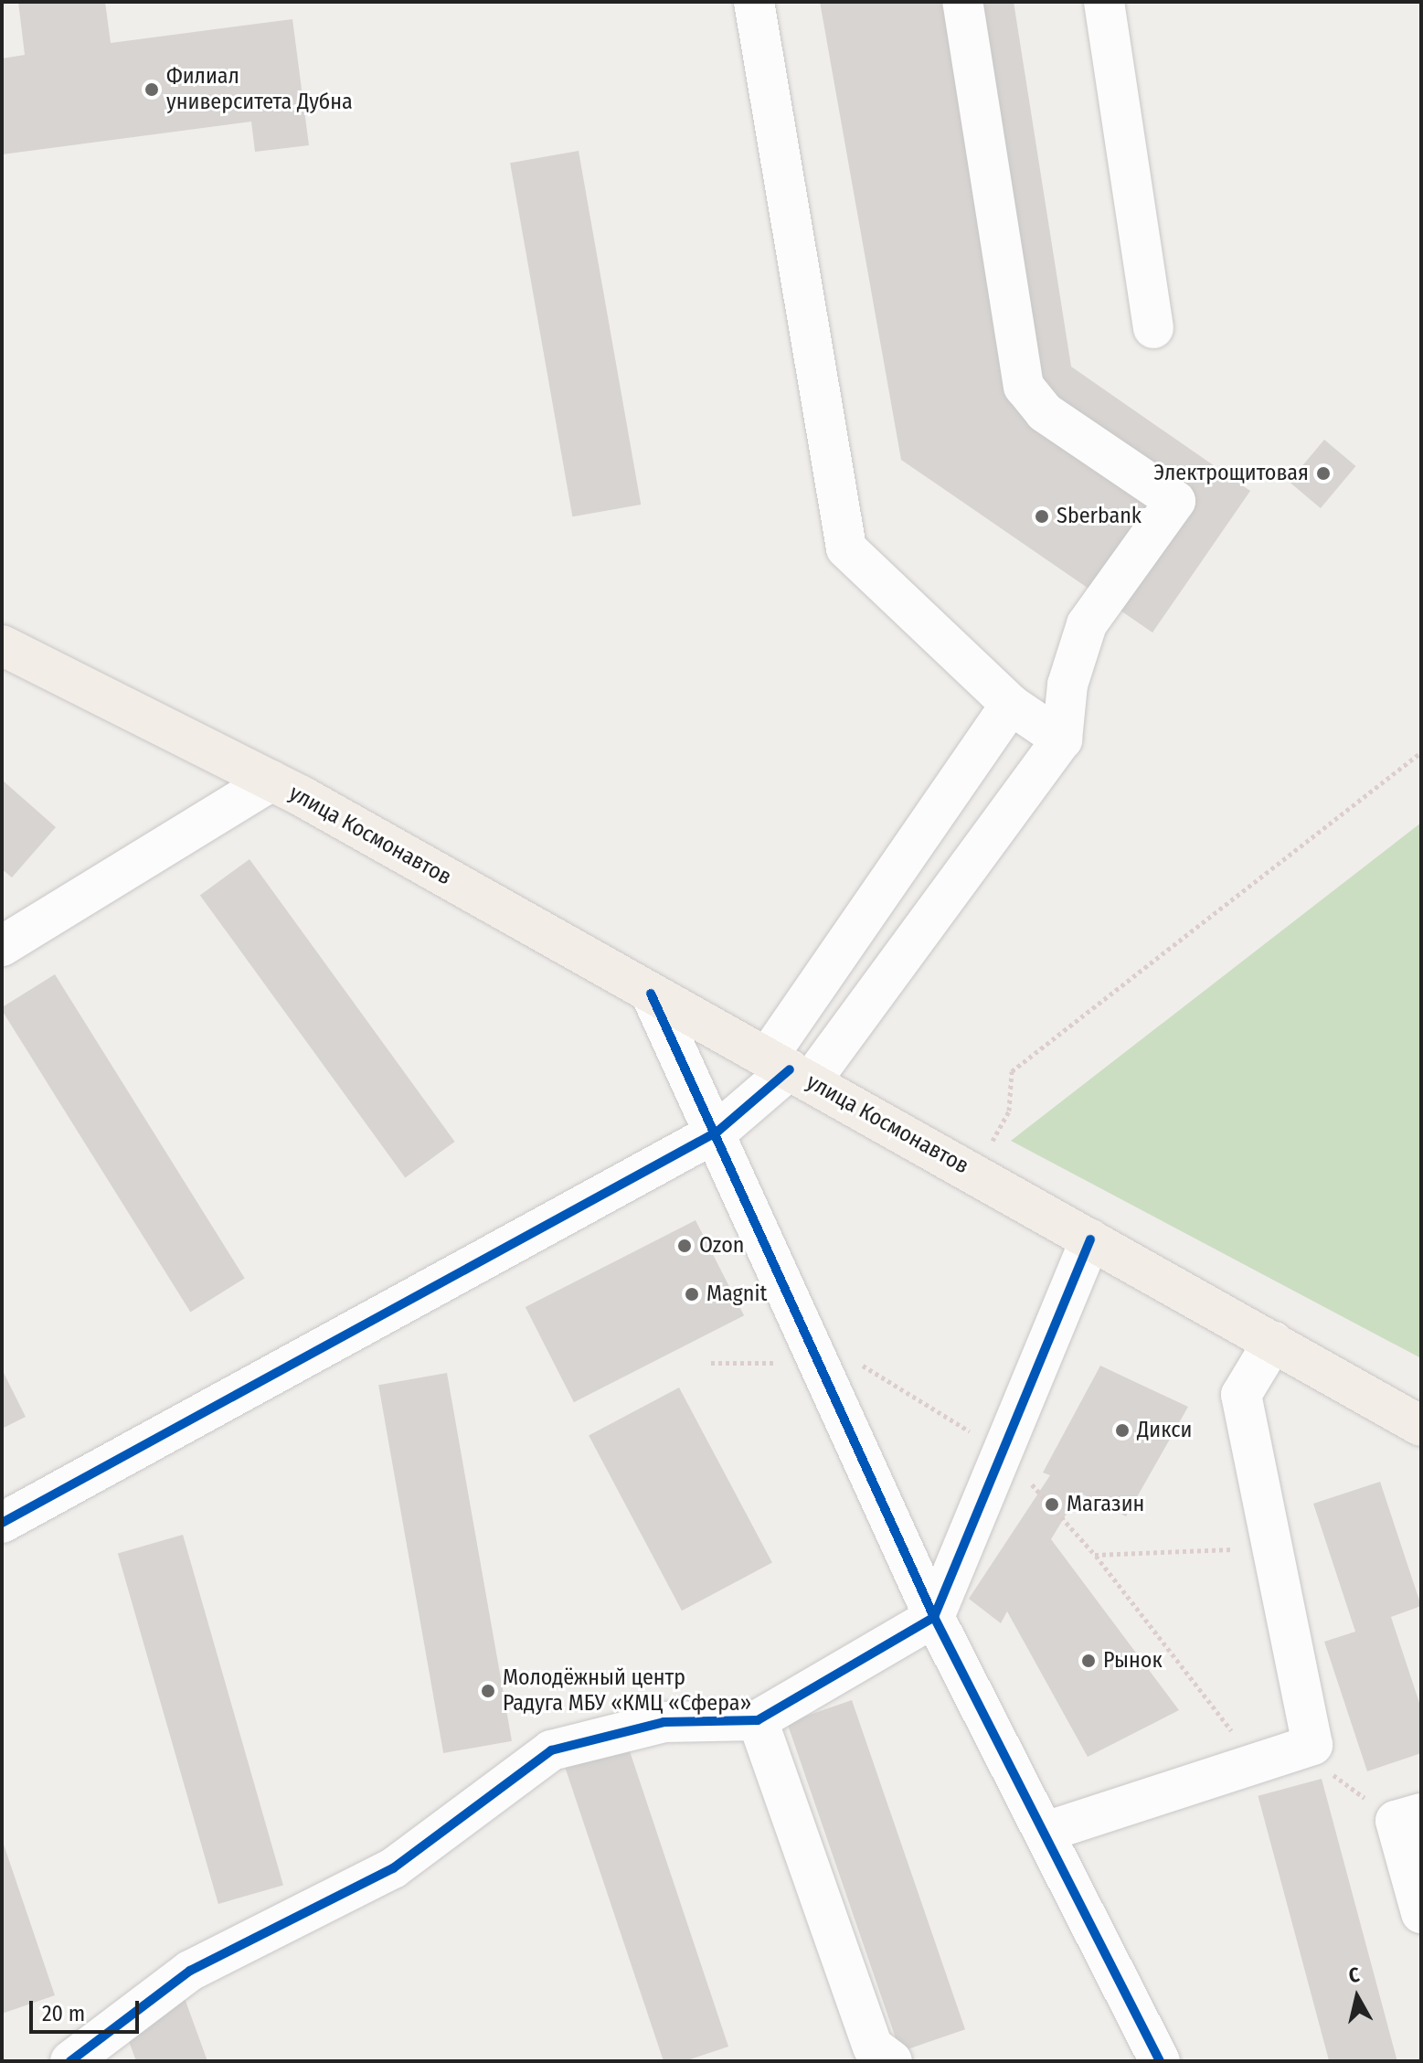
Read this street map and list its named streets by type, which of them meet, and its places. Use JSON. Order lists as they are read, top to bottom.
{
  "streets": {
    "main road": ["улица Космонавтов"]
  },
  "places": [
    "Филиал университета Дубна",
    "Электрощитовая",
    "Sberbank",
    "Ozon",
    "Magnit",
    "Дикси",
    "Магазин",
    "Рынок",
    "Молодёжный центр Радуга МБУ «КМЦ «Сфера»"
  ],
  "scale_bar": "20 m",
  "north": "top"
}
